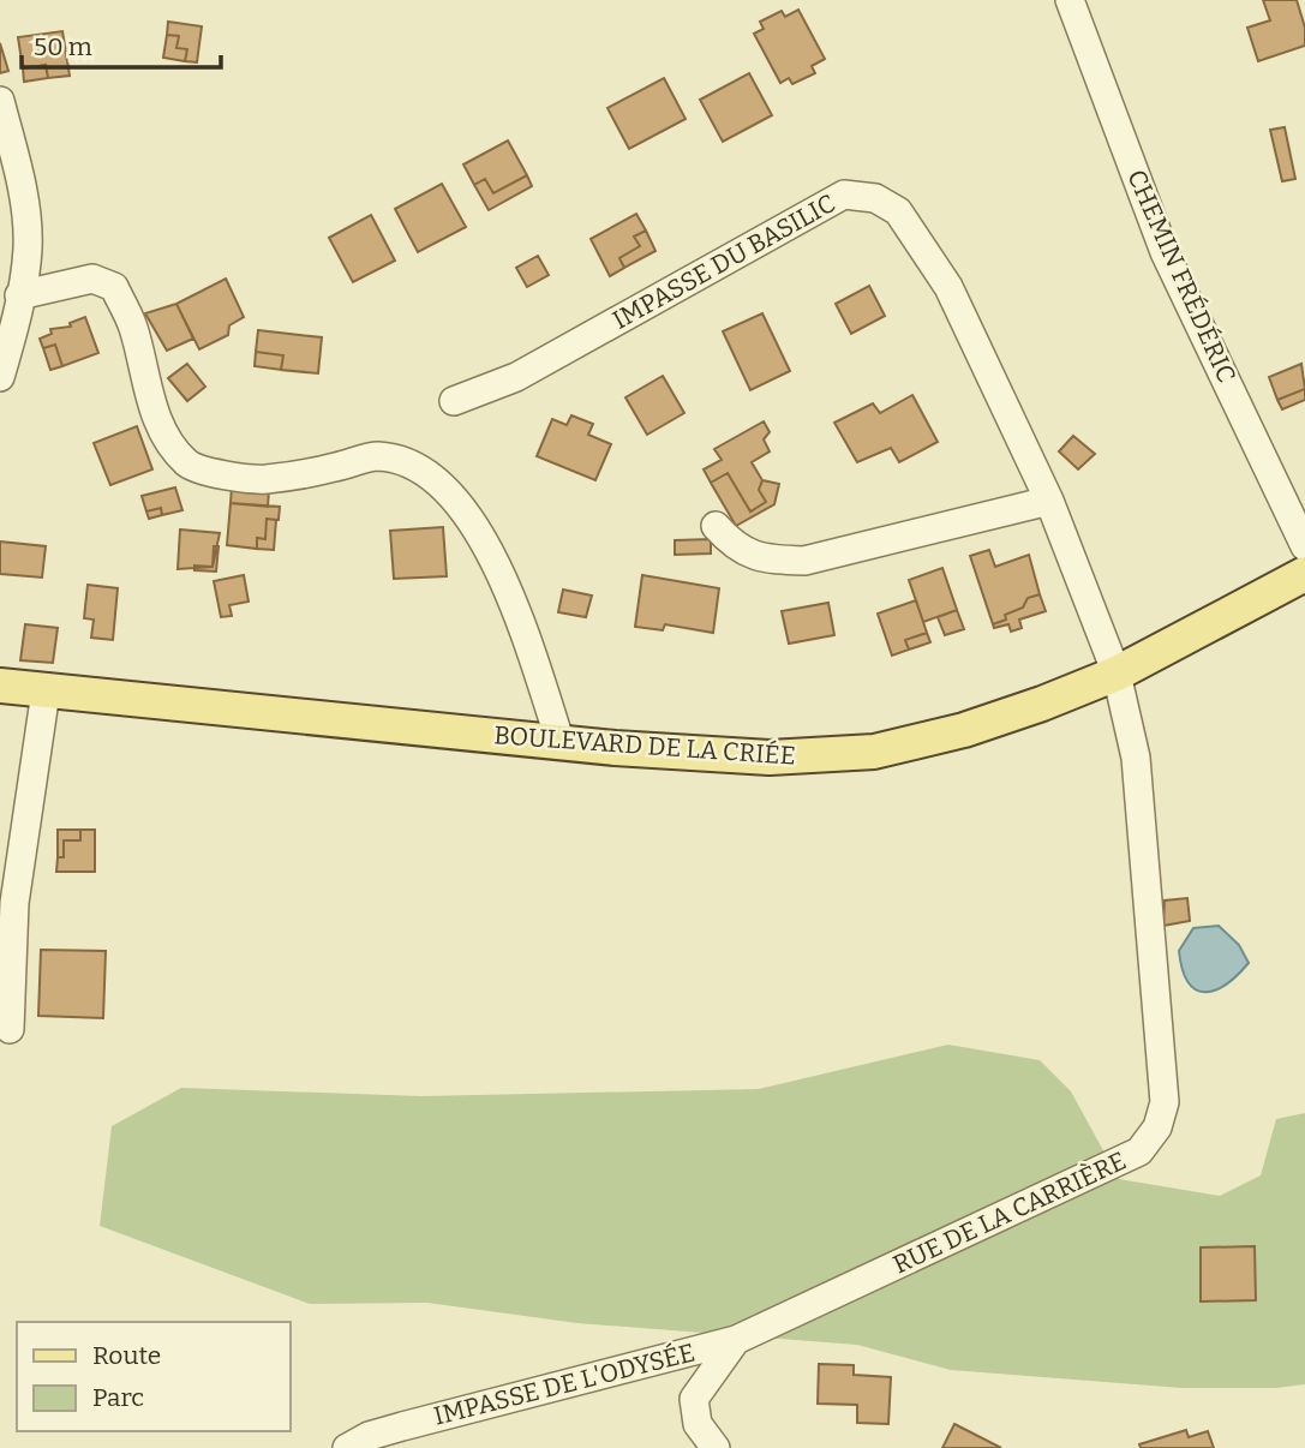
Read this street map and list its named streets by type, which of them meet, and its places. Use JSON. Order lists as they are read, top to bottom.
{
  "streets": {
    "main road": ["BOULEVARD DE LA CRIÉE"],
    "street": [
      "IMPASSE DU BASILIC",
      "CHEMIN FRÉDÉRIC",
      "RUE DE LA CARRIÈRE",
      "IMPASSE DE L'ODYSÉE"
    ]
  },
  "crossings": [
    ["IMPASSE DU BASILIC", "BOULEVARD DE LA CRIÉE"],
    ["IMPASSE DU BASILIC", "RUE DE LA CARRIÈRE"],
    ["BOULEVARD DE LA CRIÉE", "RUE DE LA CARRIÈRE"],
    ["RUE DE LA CARRIÈRE", "IMPASSE DE L'ODYSÉE"]
  ],
  "legend": ["Route", "Parc"],
  "scale_bar": "50 m"
}
